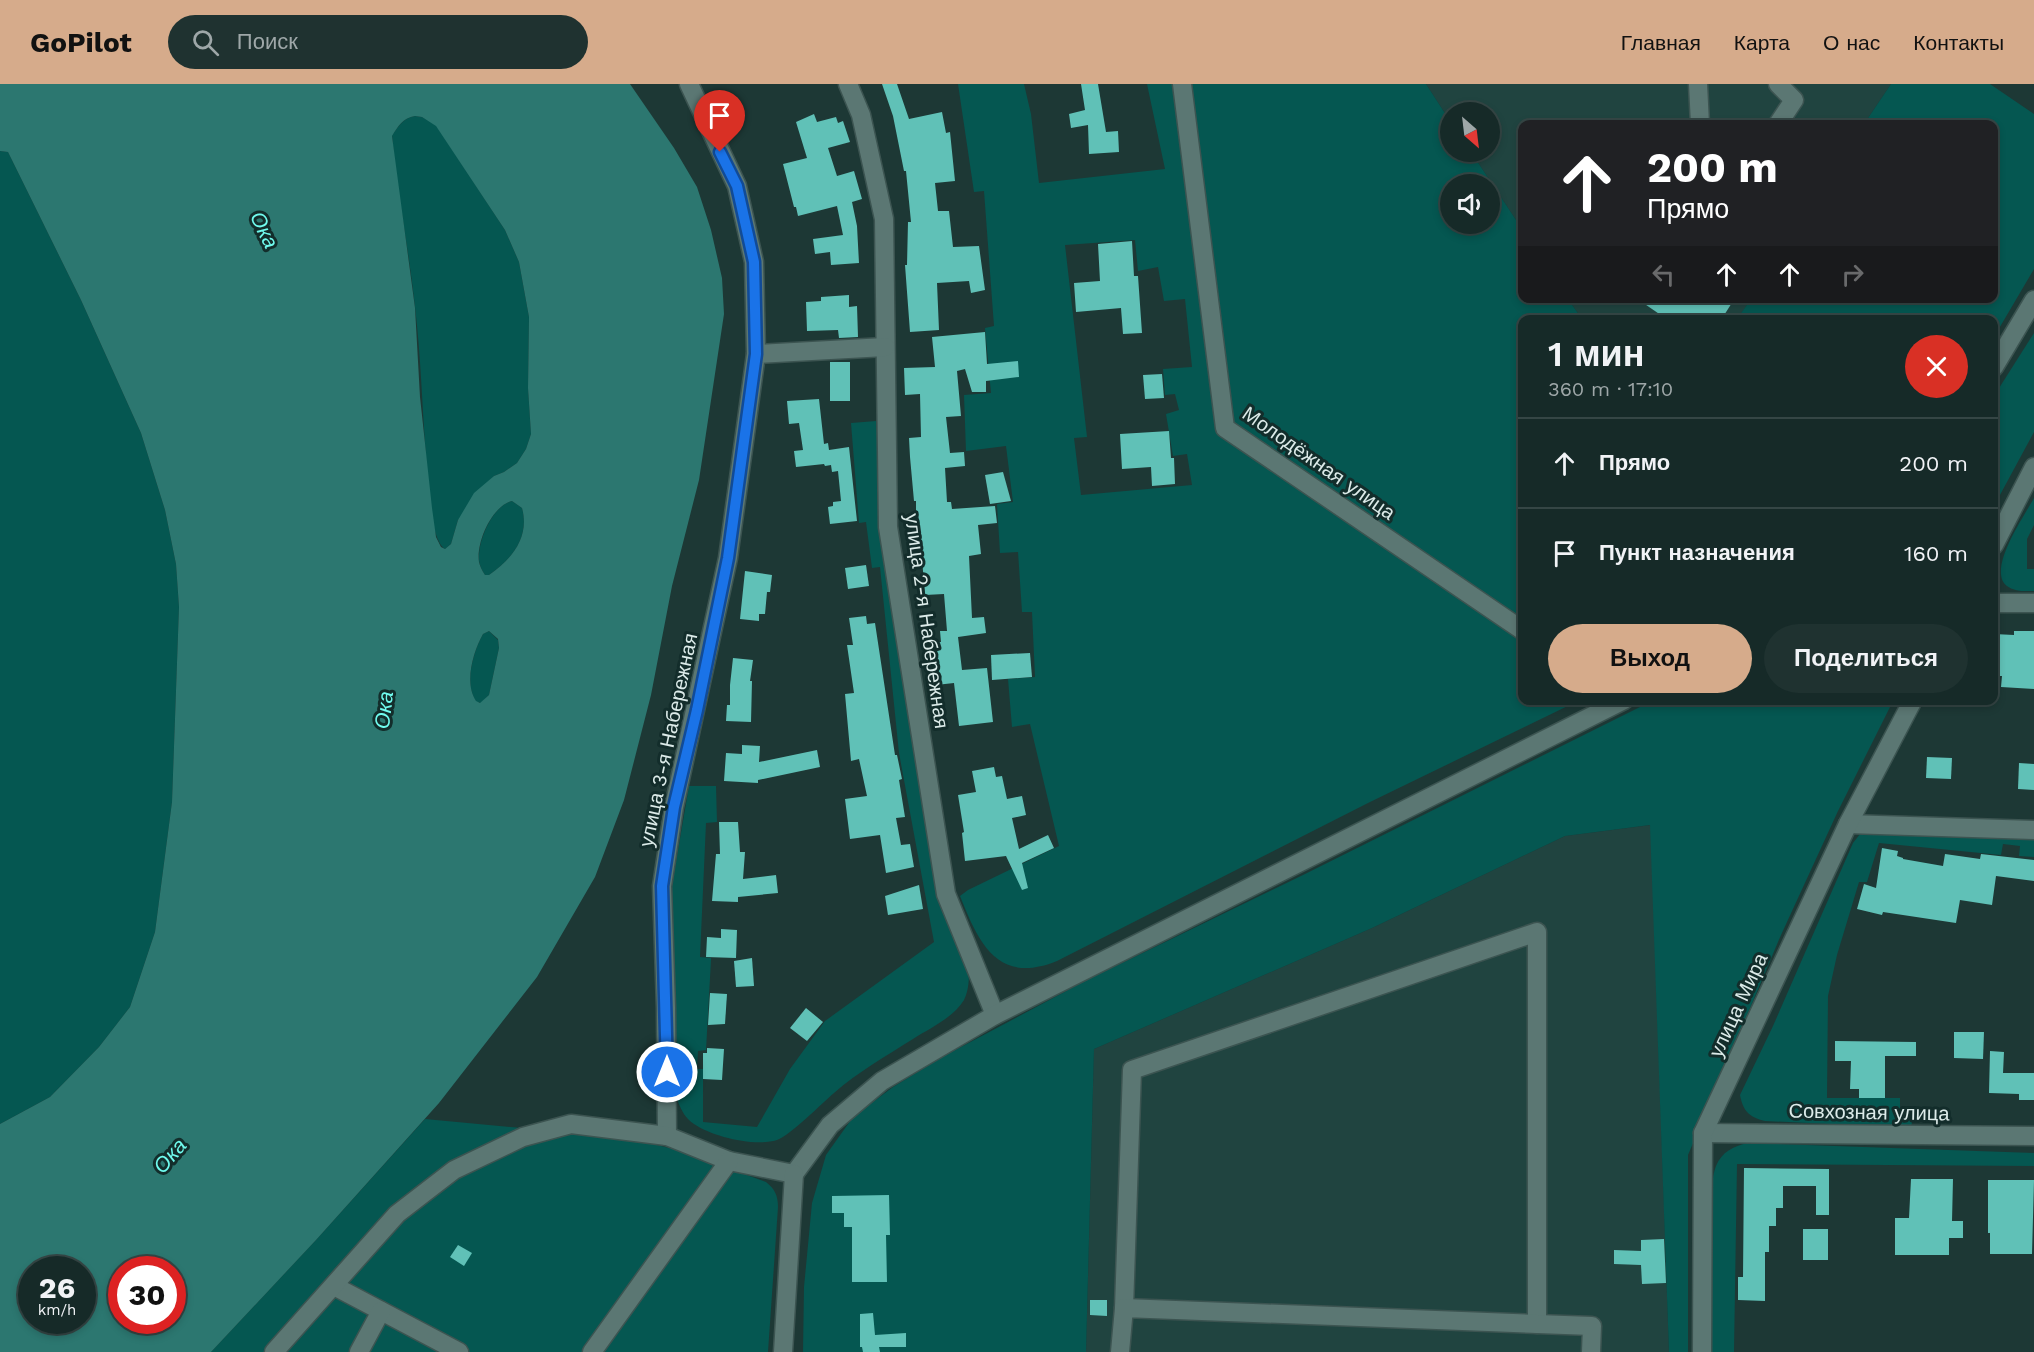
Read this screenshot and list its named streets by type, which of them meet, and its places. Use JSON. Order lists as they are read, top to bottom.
{
  "streets": {
    "street": [
      "Молодёжная улица",
      "улица 2-я Набережная",
      "улица 3-я Набережная",
      "улица Мира",
      "Совхозная улица"
    ]
  },
  "crossings": [
    ["улица Мира", "Совхозная улица"]
  ],
  "water": ["Ока"],
  "north": "bottom right",
  "page": {
    "header": "GoPilot",
    "search": "Поиск",
    "nav": [
      "Главная",
      "Карта",
      "О нас",
      "Контакты"
    ],
    "turn": ["200 m", "Прямо"],
    "heading": ["1 мин", "360 m · 17:10"],
    "list": [
      {
        "name": "Прямо",
        "value": "200 m"
      },
      {
        "name": "Пункт назначения",
        "value": "160 m"
      }
    ],
    "buttons": ["Выход", "Поделиться"],
    "speed": "26 km/h",
    "limit": "30"
  }
}
